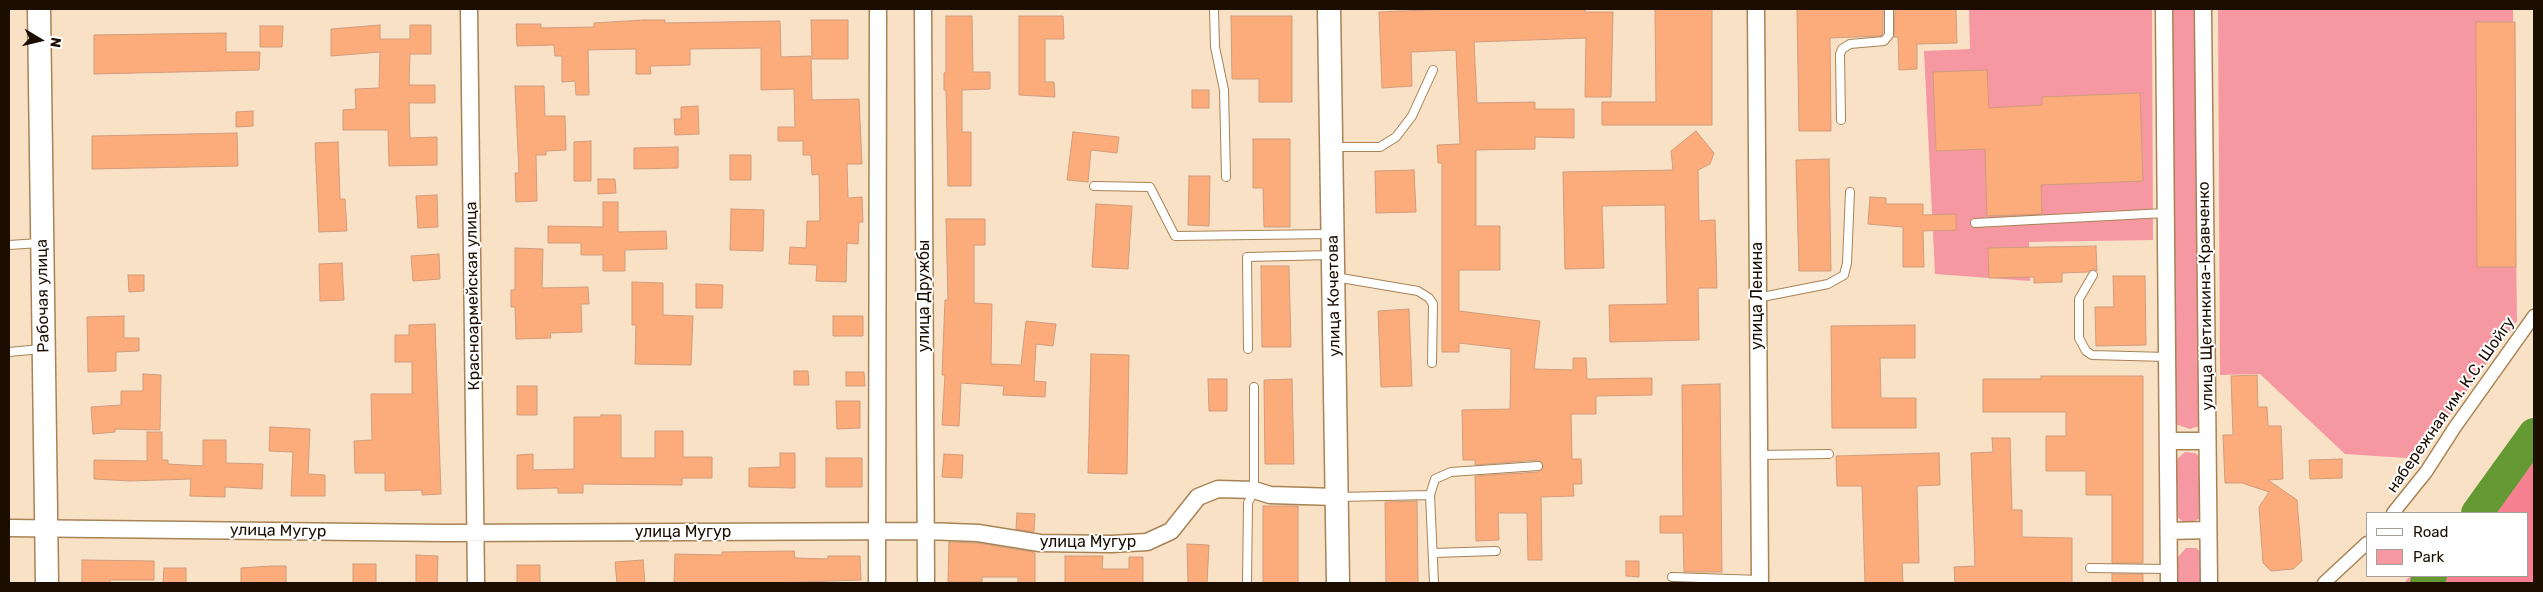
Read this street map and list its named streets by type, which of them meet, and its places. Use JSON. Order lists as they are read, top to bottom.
{
  "streets": {
    "main road": ["Рабочая улица", "улица Кочетова"],
    "street": [
      "Красноармейская улица",
      "улица Дружбы",
      "улица Ленина",
      "улица Щетинкина-Кравченко",
      "набережная им. К.С. Шойгу",
      "улица Мугур"
    ]
  },
  "crossings": [
    ["Рабочая улица", "улица Мугур"],
    ["Красноармейская улица", "улица Мугур"],
    ["улица Дружбы", "улица Мугур"],
    ["улица Кочетова", "улица Мугур"]
  ],
  "legend": ["Road", "Park"],
  "north": "right"
}
